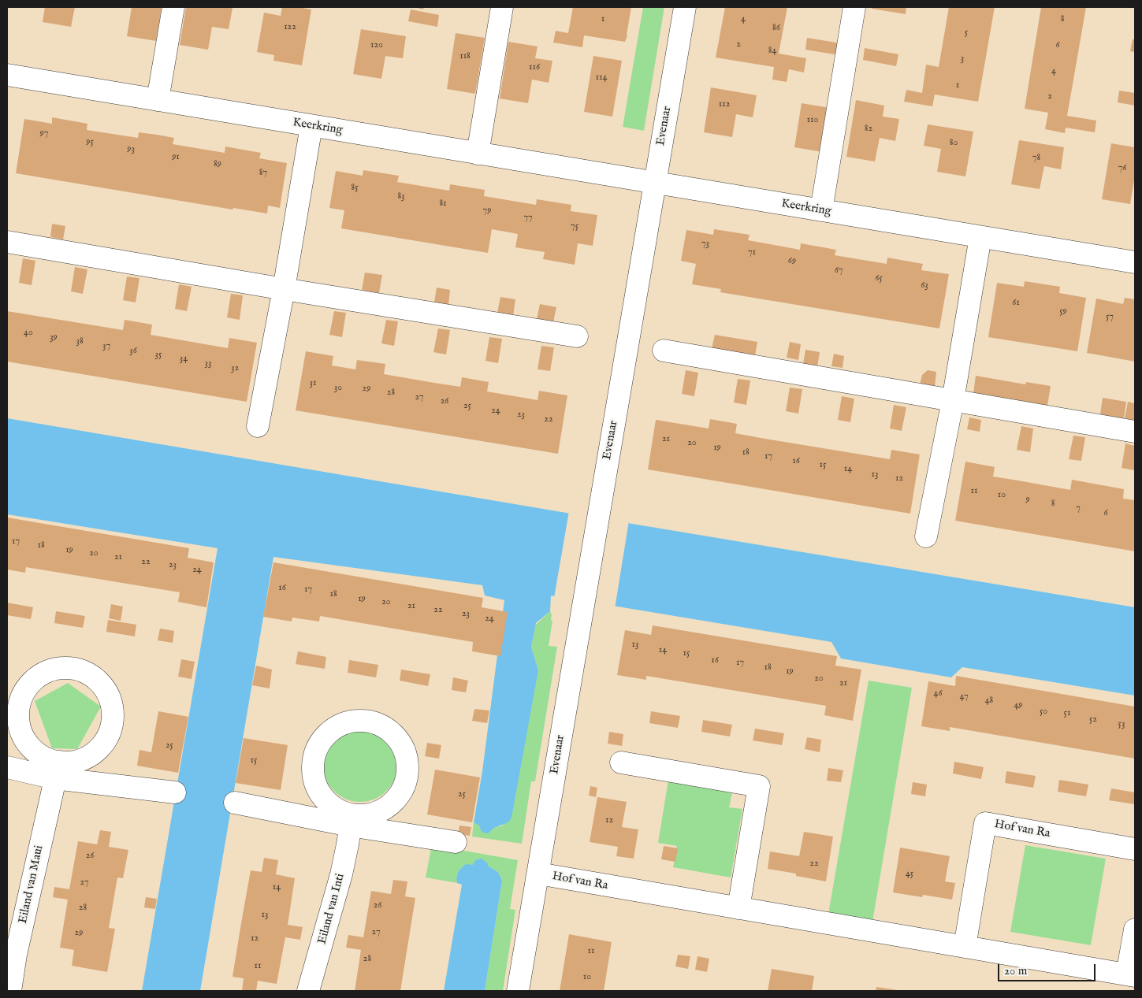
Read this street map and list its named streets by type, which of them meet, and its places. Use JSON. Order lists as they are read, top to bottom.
{
  "streets": {
    "street": [
      "Evenaar",
      "Keerkring",
      "Hof van Ra",
      "Eiland van Maui",
      "Eiland van Inti"
    ]
  },
  "crossings": [
    ["Evenaar", "Keerkring"],
    ["Evenaar", "Hof van Ra"]
  ],
  "house_numbers": [
    "1",
    "4",
    "8",
    "122",
    "86",
    "5",
    "2",
    "120",
    "6",
    "84",
    "118",
    "3",
    "116",
    "4",
    "114",
    "1",
    "2",
    "112",
    "110",
    "82",
    "97",
    "95",
    "80",
    "93",
    "91",
    "78",
    "89",
    "76",
    "87",
    "85",
    "83",
    "81",
    "79",
    "77",
    "75",
    "73",
    "71",
    "69",
    "67",
    "65",
    "63",
    "61",
    "59",
    "57",
    "40",
    "39",
    "38",
    "37",
    "36",
    "35",
    "34",
    "33",
    "32",
    "31",
    "30",
    "29",
    "28",
    "27",
    "26",
    "25",
    "24",
    "23",
    "22",
    "21",
    "20",
    "19",
    "18",
    "17",
    "16",
    "15",
    "14",
    "13",
    "12",
    "11",
    "10",
    "9",
    "8",
    "7",
    "6",
    "17",
    "18",
    "19",
    "20",
    "21",
    "22",
    "23",
    "24",
    "16",
    "17",
    "18",
    "19",
    "20",
    "21",
    "22",
    "23",
    "24",
    "13",
    "14",
    "15",
    "16",
    "17",
    "18",
    "19",
    "20",
    "21",
    "46",
    "47",
    "48",
    "49",
    "50",
    "51",
    "52",
    "53",
    "25",
    "15",
    "25",
    "12",
    "26",
    "22",
    "45",
    "27",
    "14",
    "26",
    "28",
    "13",
    "27",
    "29",
    "12",
    "11",
    "28",
    "11",
    "10"
  ],
  "scale_bar": "20 m"
}
